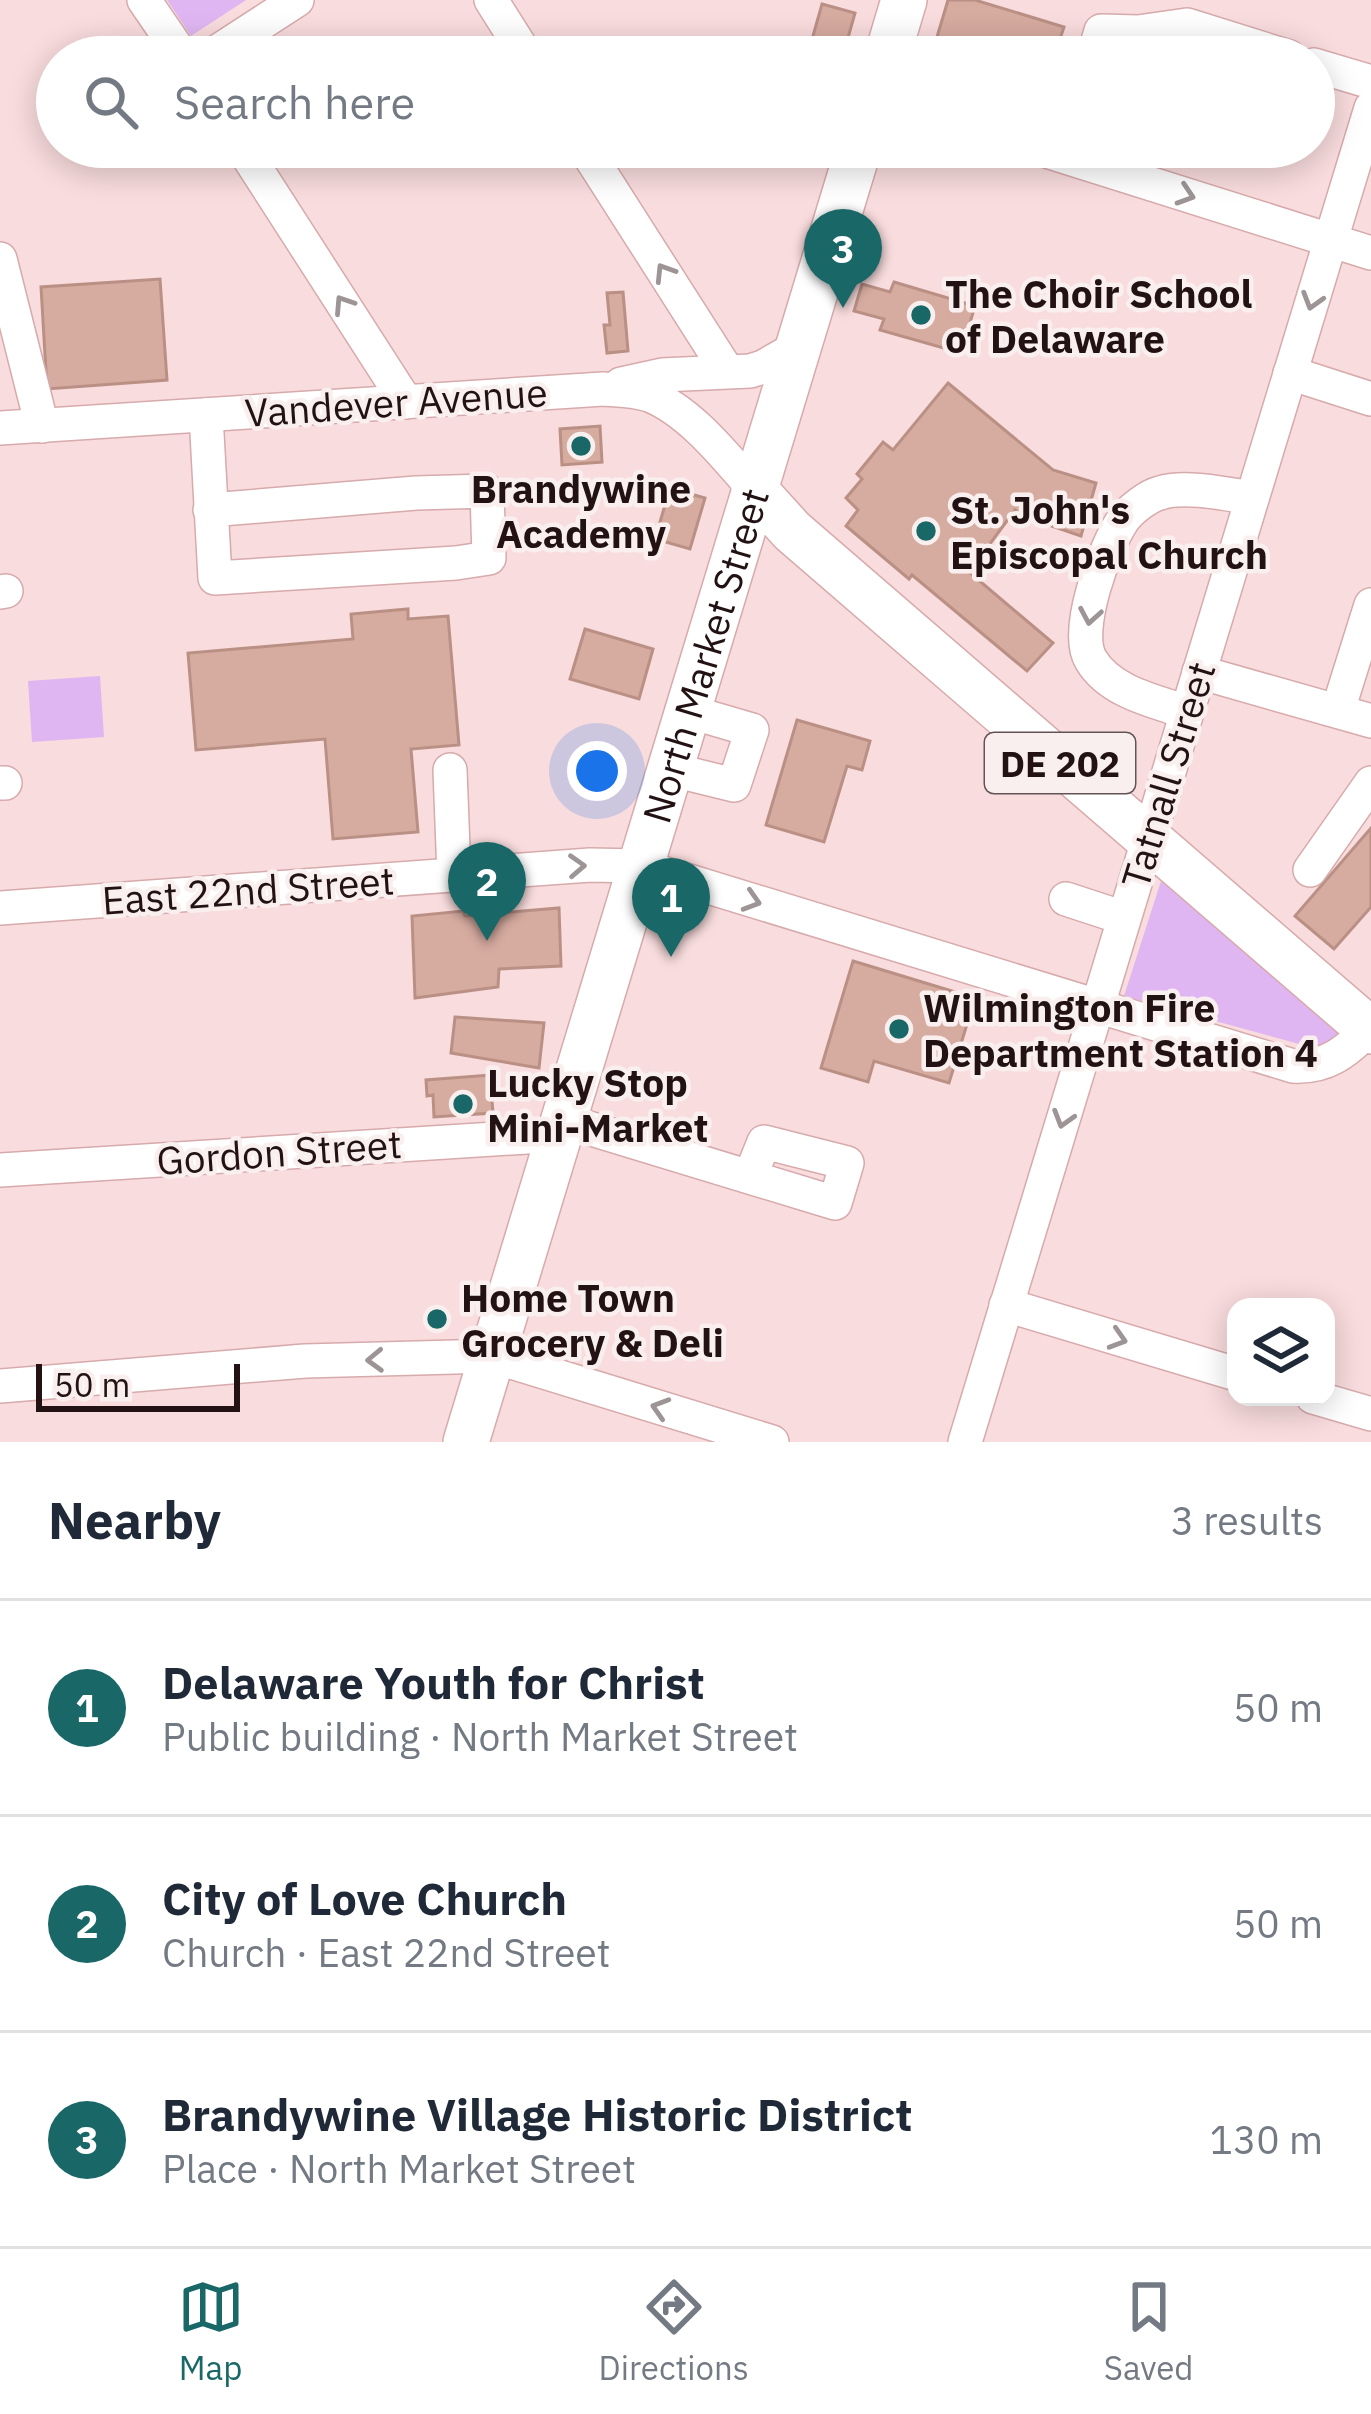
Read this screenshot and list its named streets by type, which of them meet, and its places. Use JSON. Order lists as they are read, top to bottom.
{
  "streets": {
    "main road": ["North Market Street", "DE 202"],
    "street": [
      "Vandever Avenue",
      "Tatnall Street",
      "East 22nd Street",
      "Gordon Street"
    ]
  },
  "crossings": [
    ["Vandever Avenue", "North Market Street"],
    ["Vandever Avenue", "DE 202"],
    ["North Market Street", "DE 202"],
    ["North Market Street", "East 22nd Street"],
    ["North Market Street", "Gordon Street"],
    ["DE 202", "Tatnall Street"],
    ["DE 202", "East 22nd Street"],
    ["Tatnall Street", "East 22nd Street"]
  ],
  "places": [
    "The Choir School of Delaware",
    "Brandywine Academy",
    "St. John's Episcopal Church",
    "Wilmington Fire Department Station 4",
    "Lucky Stop Mini-Market",
    "Home Town Grocery & Deli"
  ],
  "scale_bar": "50 m",
  "page": {
    "search": "Search here",
    "pins": ["3", "2", "1"],
    "scale": "50 m",
    "heading": ["Nearby", "3 results"],
    "list": [
      {
        "mark": "1",
        "name": "Delaware Youth for Christ",
        "note": "Public building · North Market Street",
        "value": "50 m"
      },
      {
        "mark": "2",
        "name": "City of Love Church",
        "note": "Church · East 22nd Street",
        "value": "50 m"
      },
      {
        "mark": "3",
        "name": "Brandywine Village Historic District",
        "note": "Place · North Market Street",
        "value": "130 m"
      }
    ],
    "nav": ["Map", "Directions", "Saved"]
  }
}
